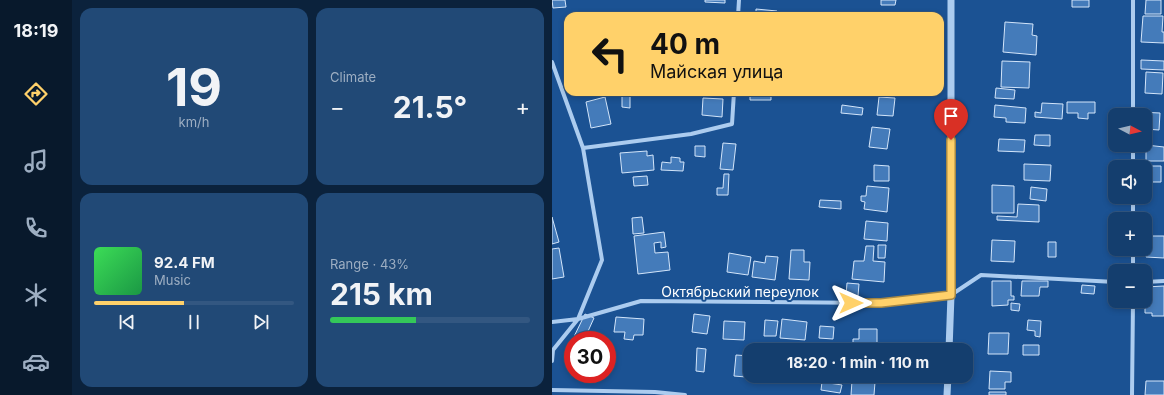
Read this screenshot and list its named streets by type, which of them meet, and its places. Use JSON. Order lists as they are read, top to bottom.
{
  "streets": {
    "street": ["Октябрьский переулок"]
  },
  "north": "right",
  "page": {
    "tabs": "18:19",
    "tile": [
      ["19", "km/h"],
      "Climate",
      ["Range · 43%", "215 km"]
    ],
    "turn": ["40 m", "Майская улица"],
    "heat": ["−", "21.5°", "+"],
    "map_buttons": ["+", "−"],
    "song": ["92.4 FM", "Music"],
    "limit": "30",
    "trip": "18:20 · 1 min · 110 m"
  }
}
